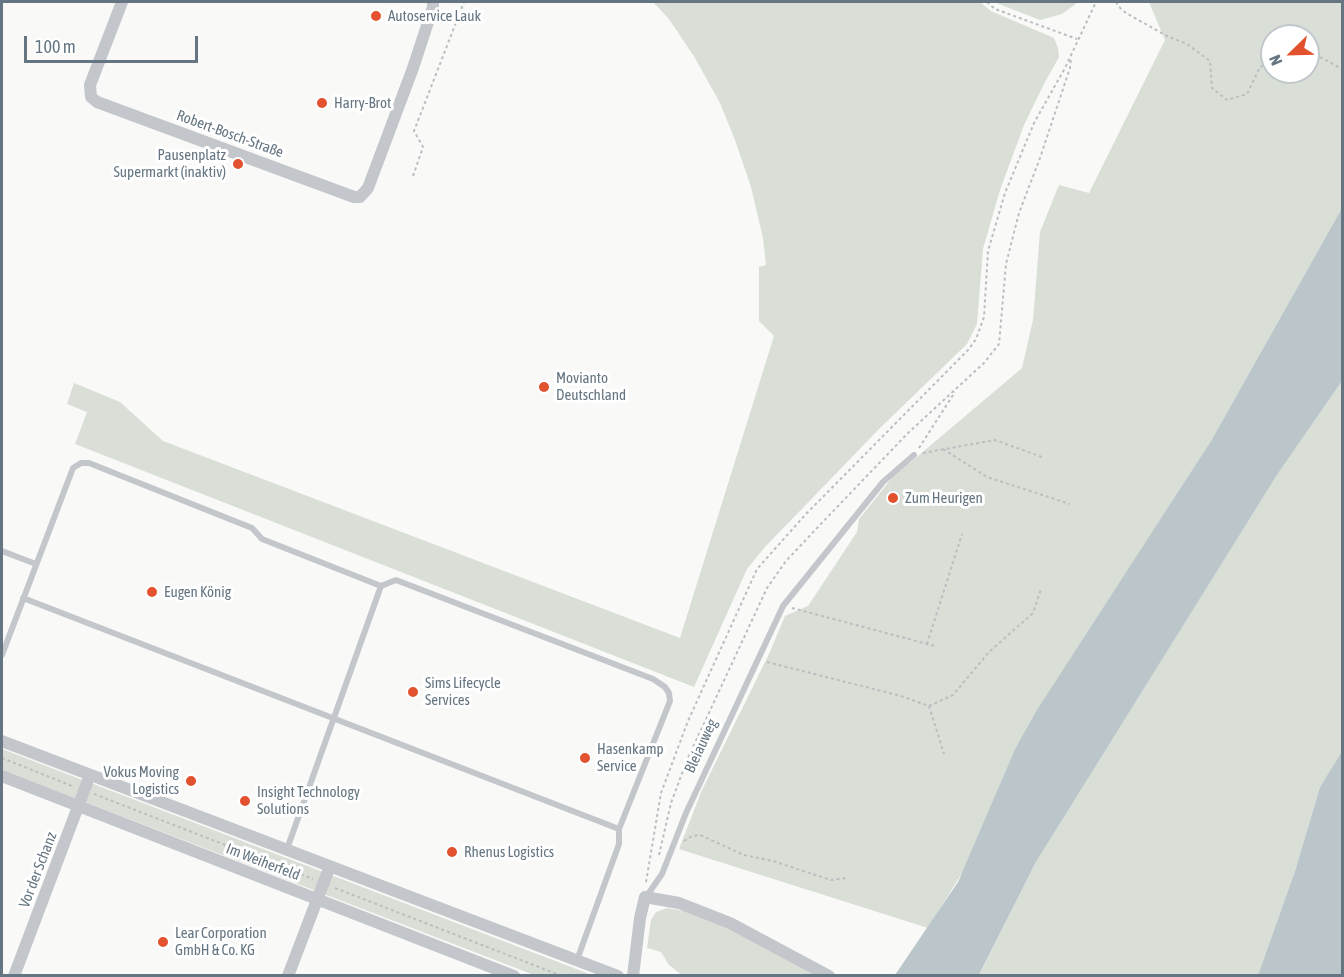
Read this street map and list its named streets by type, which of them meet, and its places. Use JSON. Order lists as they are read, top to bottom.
{
  "streets": {
    "street": ["Robert-Bosch-Straße", "Im Weiherfeld", "Vor der Schanz"],
    "lane": ["Bleiauweg"]
  },
  "crossings": [
    ["Im Weiherfeld", "Vor der Schanz"]
  ],
  "places": [
    "Autoservice Lauk",
    "Harry-Brot",
    "Pausenplatz Supermarkt (inaktiv)",
    "Movianto Deutschland",
    "Zum Heurigen",
    "Eugen König",
    "Sims Lifecycle Services",
    "Hasenkamp Service",
    "Vokus Moving Logistics",
    "Insight Technology Solutions",
    "Rhenus Logistics",
    "Lear Corporation GmbH & Co. KG"
  ],
  "scale_bar": "100 m",
  "north": "bottom left"
}
